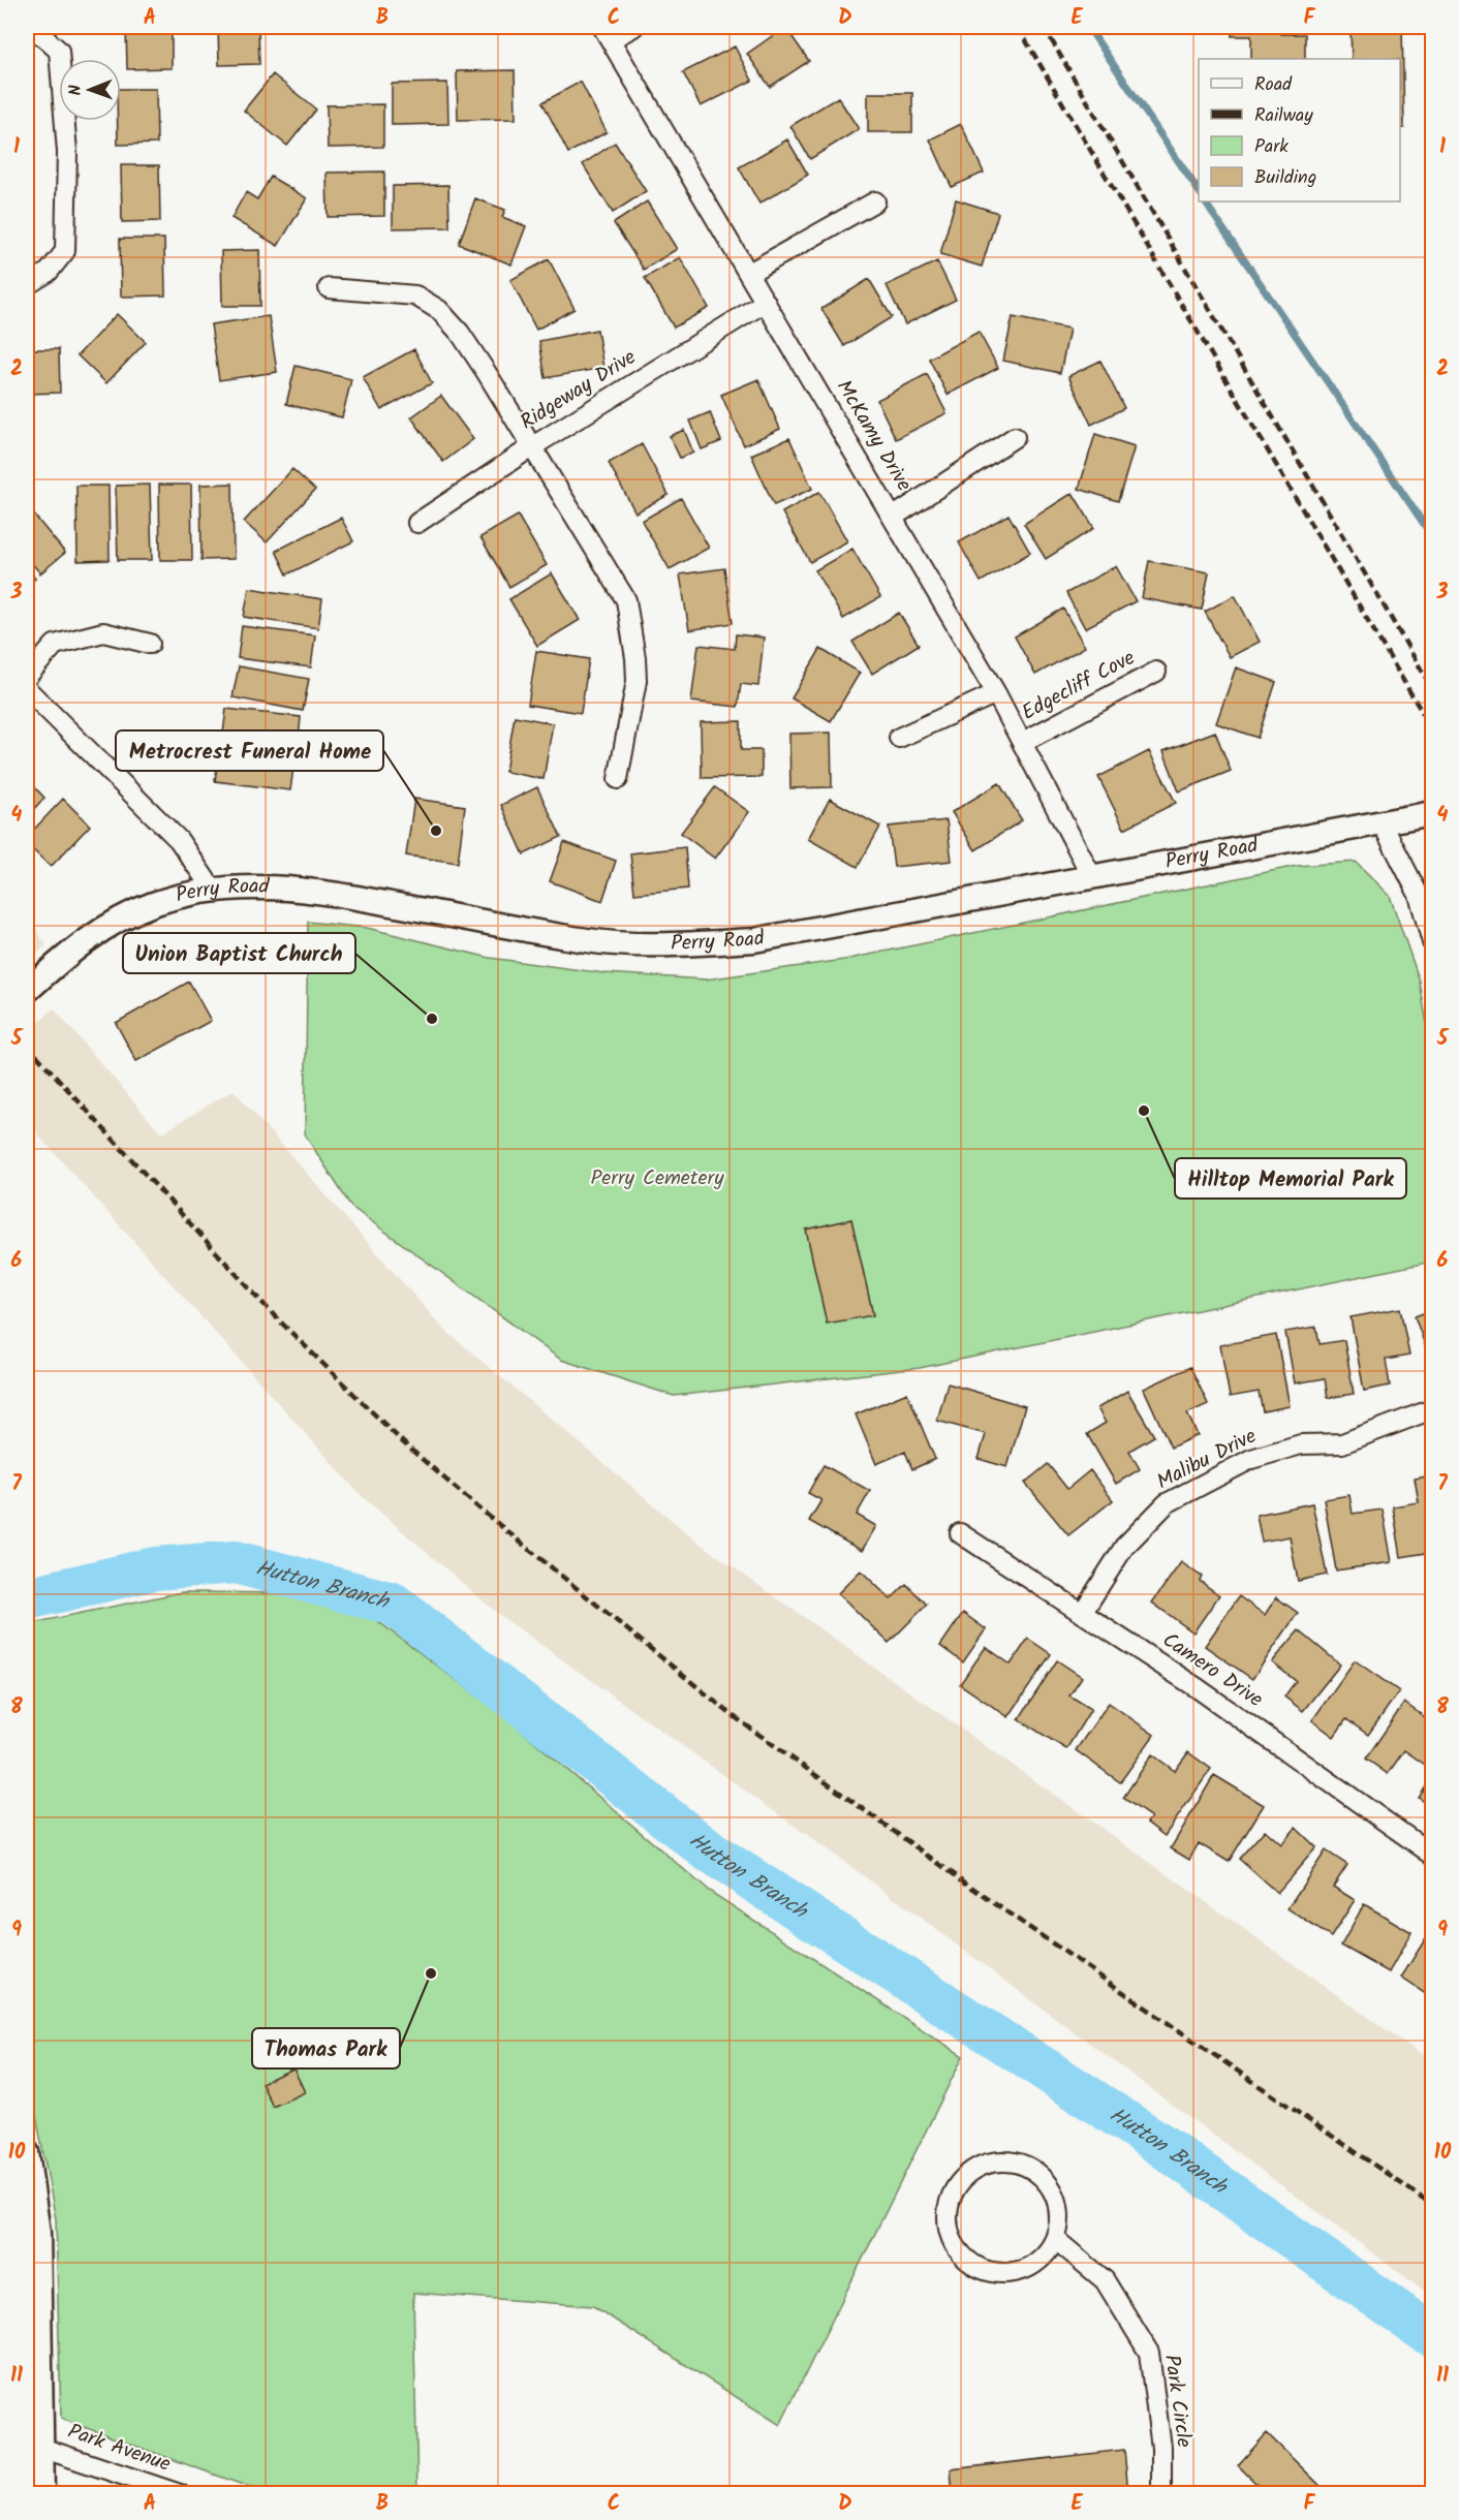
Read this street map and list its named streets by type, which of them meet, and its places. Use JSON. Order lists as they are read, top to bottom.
{
  "streets": {
    "street": [
      "Ridgeway Drive",
      "McKamy Drive",
      "Edgecliff Cove",
      "Perry Road",
      "Malibu Drive",
      "Camero Drive",
      "Park Circle",
      "Park Avenue"
    ]
  },
  "crossings": [
    ["Ridgeway Drive", "McKamy Drive"],
    ["McKamy Drive", "Edgecliff Cove"],
    ["McKamy Drive", "Perry Road"],
    ["Malibu Drive", "Camero Drive"]
  ],
  "water": ["Hutton Branch"],
  "parks": ["Perry Cemetery"],
  "places": [
    "Metrocrest Funeral Home",
    "Union Baptist Church",
    "Hilltop Memorial Park",
    "Thomas Park"
  ],
  "legend": [
    "Road",
    "Railway",
    "Park",
    "Building"
  ],
  "north": "left",
  "grid": {
    "columns": [
      "A",
      "B",
      "C",
      "D",
      "E",
      "F"
    ],
    "rows": [
      "1",
      "2",
      "3",
      "4",
      "5",
      "6",
      "7",
      "8",
      "9",
      "10",
      "11"
    ]
  }
}
